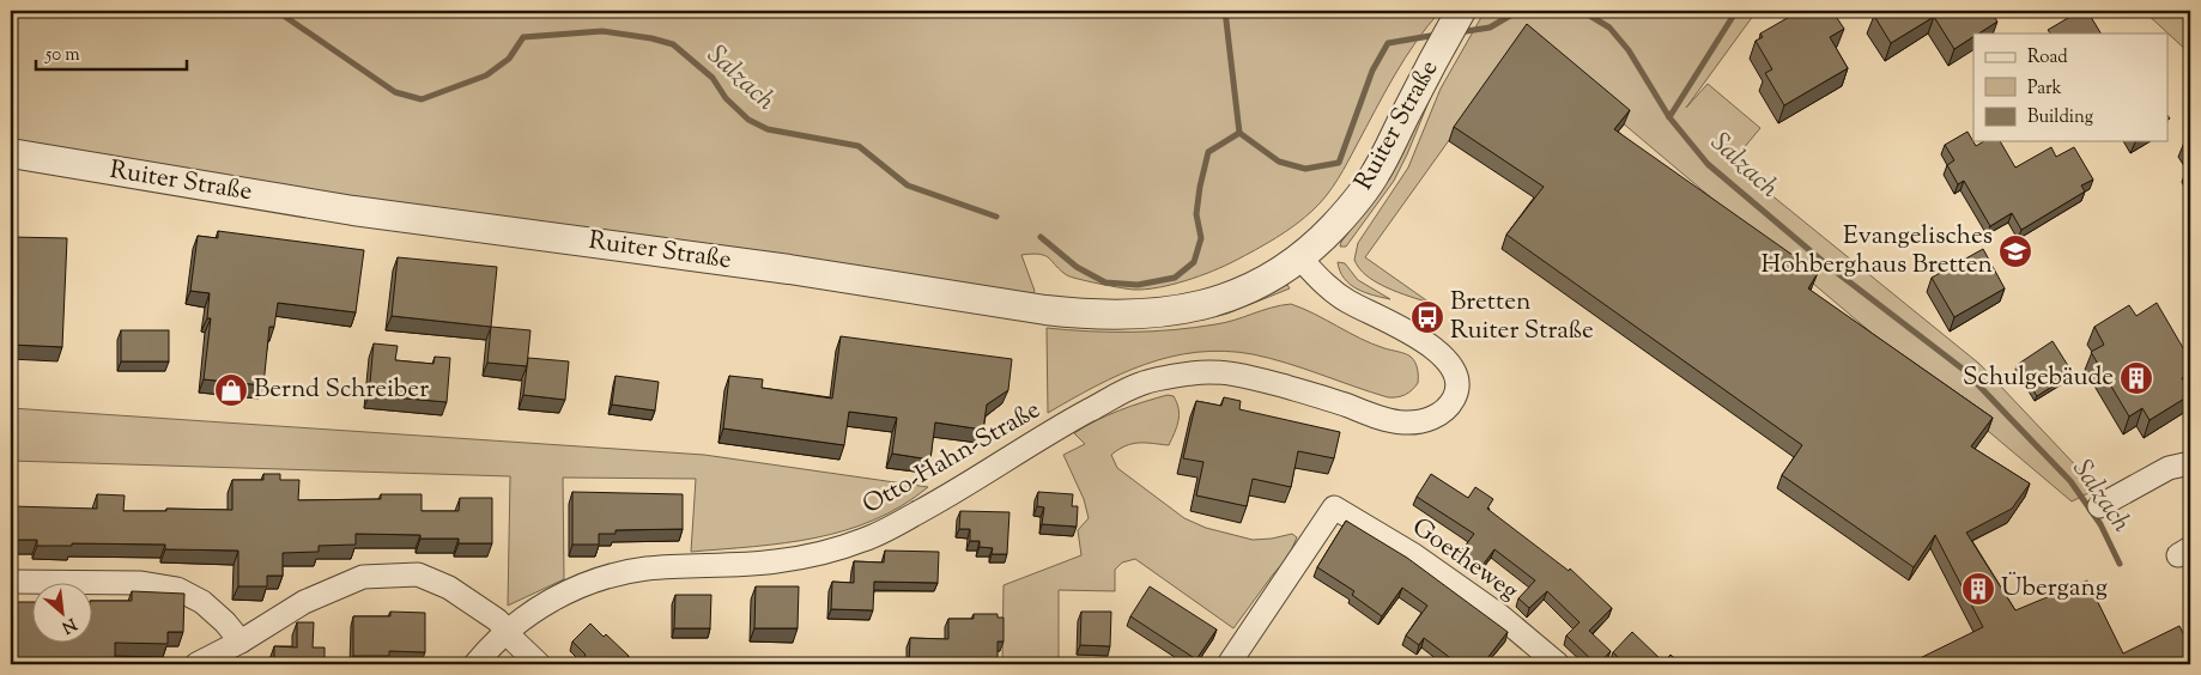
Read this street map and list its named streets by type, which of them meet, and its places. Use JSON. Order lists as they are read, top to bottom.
{
  "streets": {
    "street": ["Ruiter Straße", "Otto-Hahn-Straße", "Goetheweg"]
  },
  "crossings": [
    ["Ruiter Straße", "Otto-Hahn-Straße"]
  ],
  "water": ["Salzach"],
  "places": {
    "school or university": ["Evangelisches Hohberghaus Bretten"],
    "bus stop": ["Bretten Ruiter Straße"],
    "building": ["Schulgebäude", "Übergang"],
    "shop": ["Bernd Schreiber"]
  },
  "legend": ["Road", "Park", "Building"],
  "scale_bar": "50 m",
  "north": "bottom right"
}
